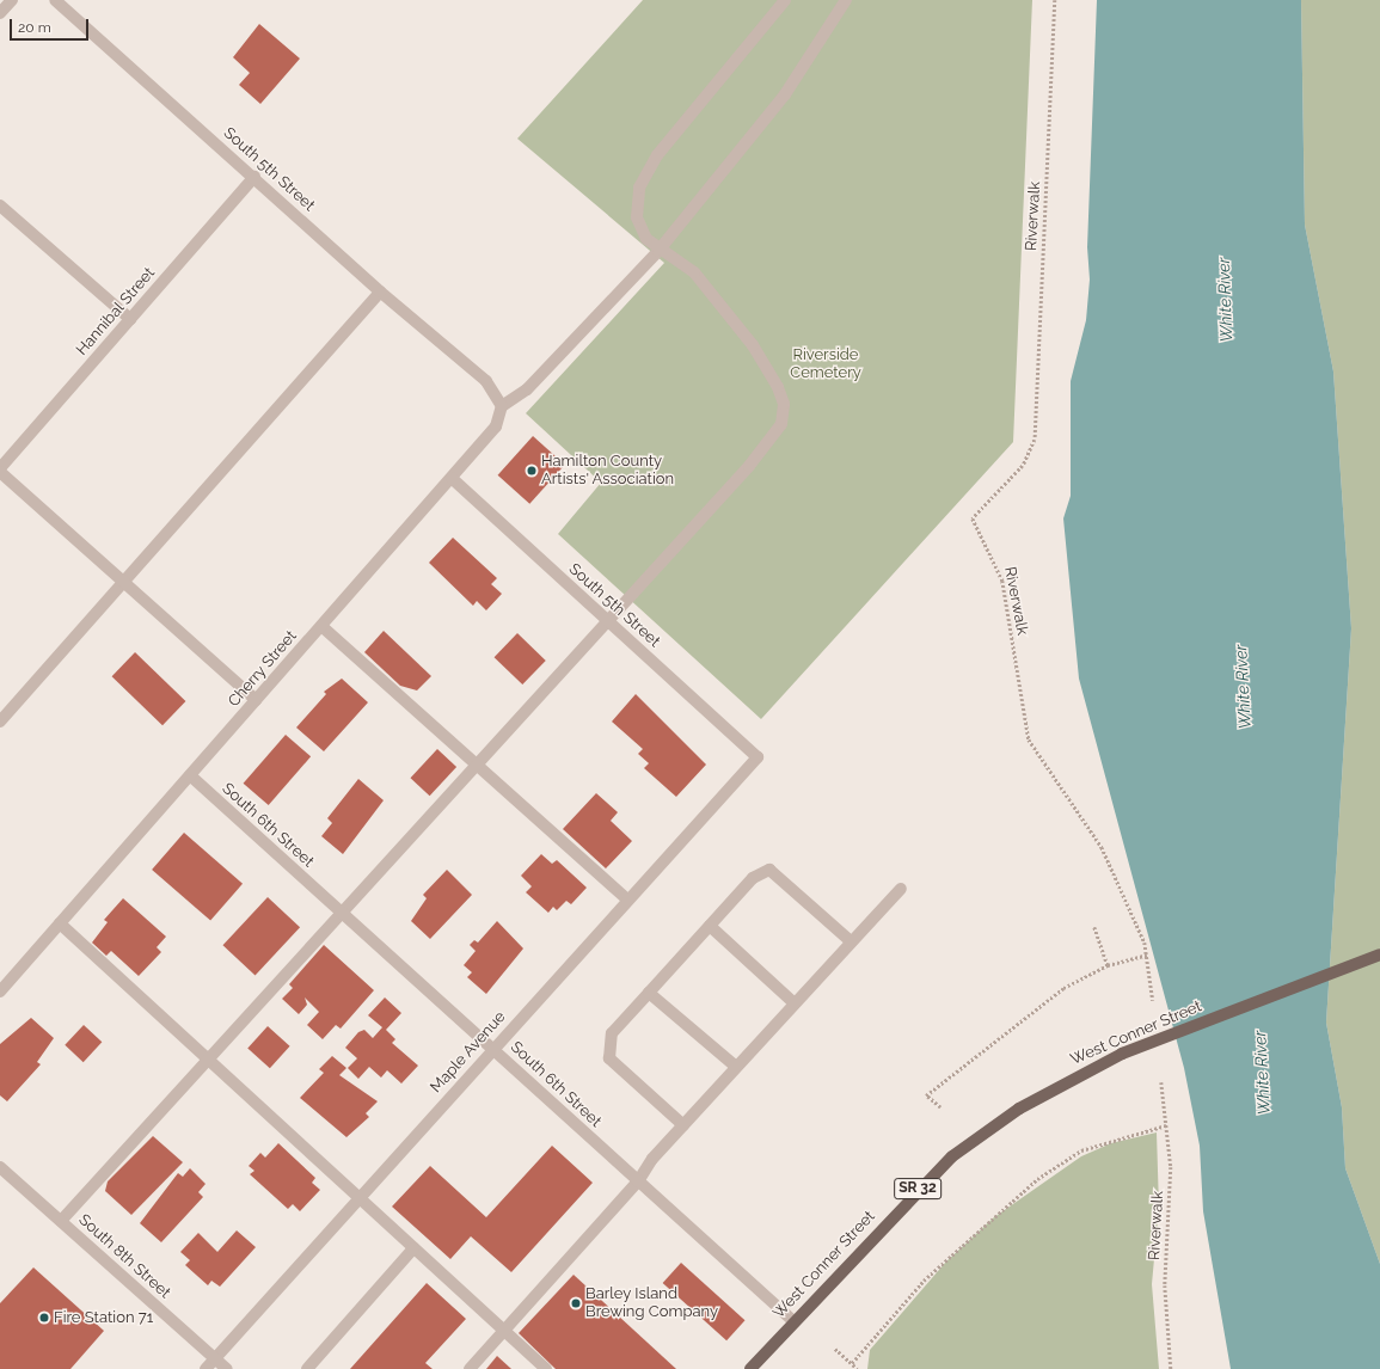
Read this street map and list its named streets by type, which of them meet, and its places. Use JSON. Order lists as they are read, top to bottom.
{
  "streets": {
    "main road": ["West Conner Street", "SR 32"],
    "street": [
      "South 5th Street",
      "Hannibal Street",
      "Cherry Street",
      "South 6th Street",
      "Maple Avenue",
      "South 8th Street"
    ],
    "path": ["Riverwalk"]
  },
  "crossings": [
    ["South 5th Street", "Hannibal Street"],
    ["South 5th Street", "Cherry Street"],
    ["South 5th Street", "Maple Avenue"],
    ["Cherry Street", "South 6th Street"],
    ["South 6th Street", "West Conner Street"],
    ["South 6th Street", "Maple Avenue"],
    ["Maple Avenue", "South 8th Street"]
  ],
  "water": ["White River"],
  "parks": ["Riverside Cemetery"],
  "places": ["Hamilton County Artists' Association", "Barley Island Brewing Company", "Fire Station 71"],
  "scale_bar": "20 m"
}
